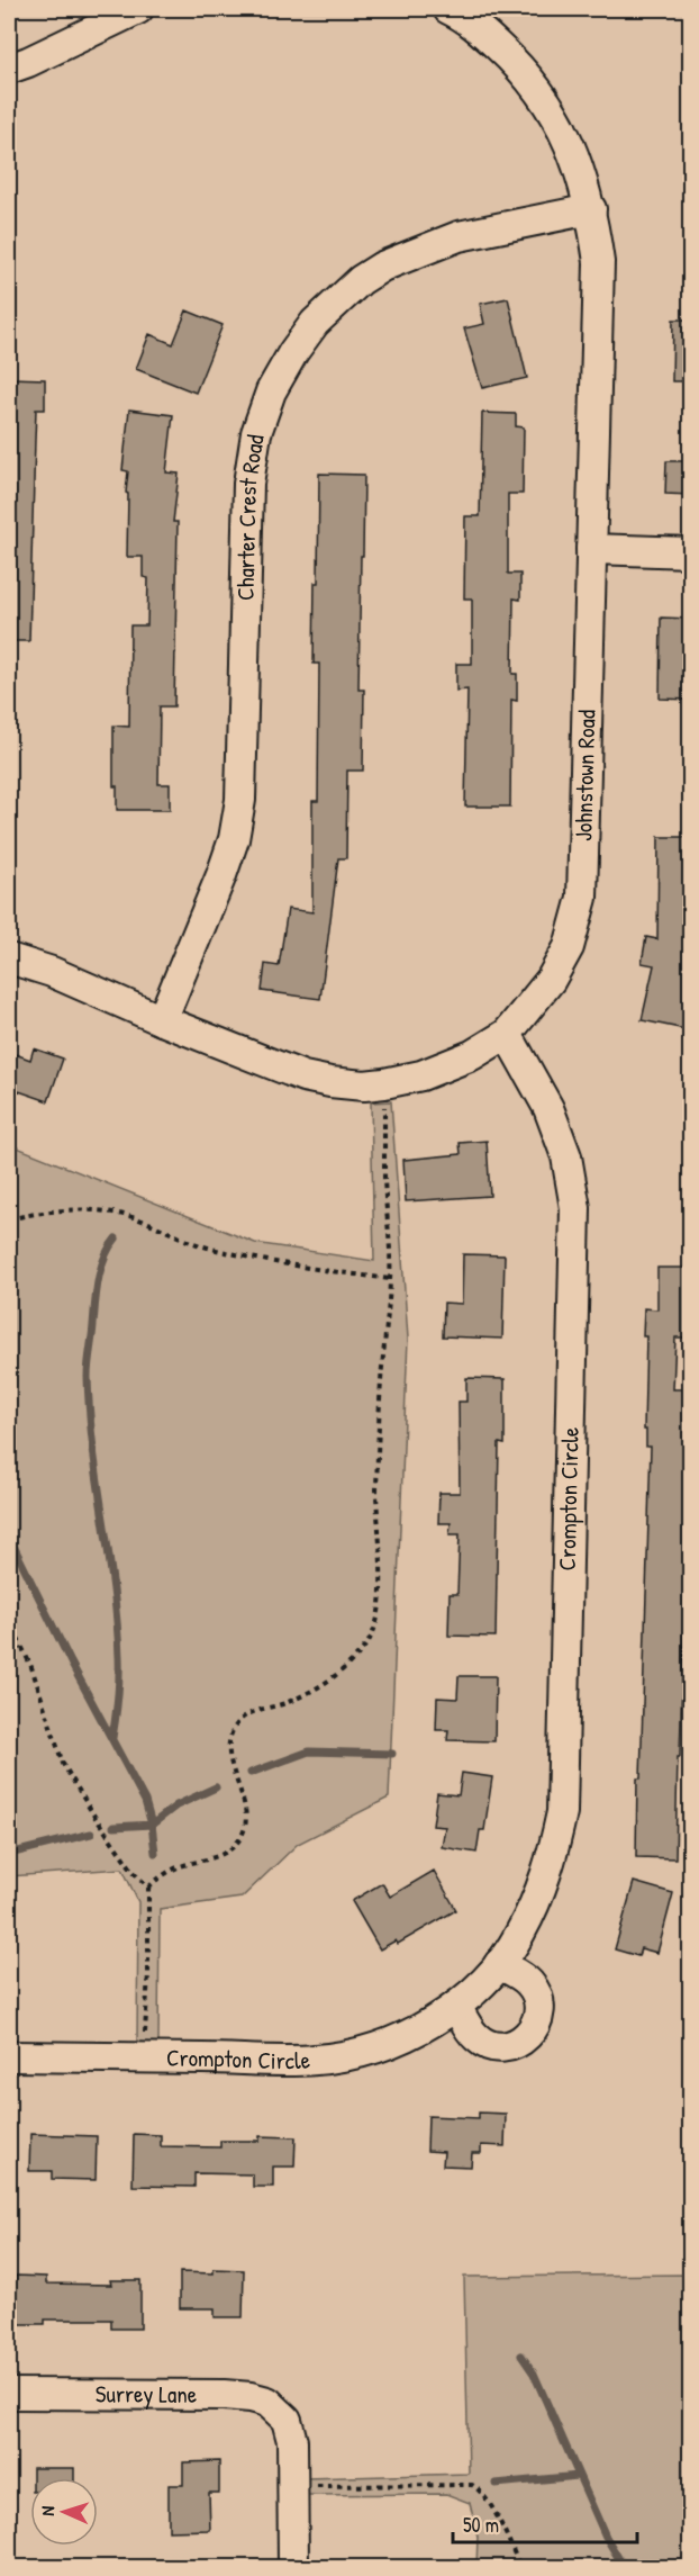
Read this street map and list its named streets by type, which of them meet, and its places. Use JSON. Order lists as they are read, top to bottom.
{
  "streets": {
    "street": [
      "Charter Crest Road",
      "Johnstown Road",
      "Crompton Circle",
      "Surrey Lane"
    ]
  },
  "crossings": [
    ["Charter Crest Road", "Johnstown Road"],
    ["Johnstown Road", "Crompton Circle"]
  ],
  "scale_bar": "50 m",
  "north": "left"
}
